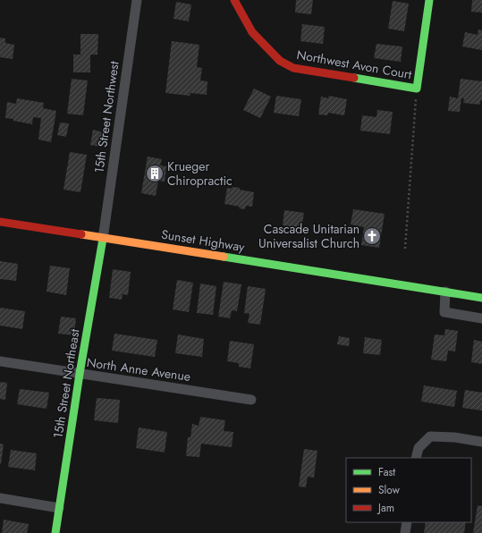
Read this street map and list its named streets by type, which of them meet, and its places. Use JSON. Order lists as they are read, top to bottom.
{
  "streets": {
    "main road": ["Northwest Avon Court", "Sunset Highway", "15th Street Northeast"],
    "street": ["15th Street Northwest", "North Anne Avenue"]
  },
  "crossings": [
    ["15th Street Northwest", "Sunset Highway"],
    ["15th Street Northwest", "15th Street Northeast"],
    ["Sunset Highway", "15th Street Northeast"],
    ["North Anne Avenue", "15th Street Northeast"]
  ],
  "places": {
    "building": ["Krueger Chiropractic"],
    "church": ["Cascade Unitarian Universalist Church"]
  },
  "legend": ["Fast", "Slow", "Jam"]
}
